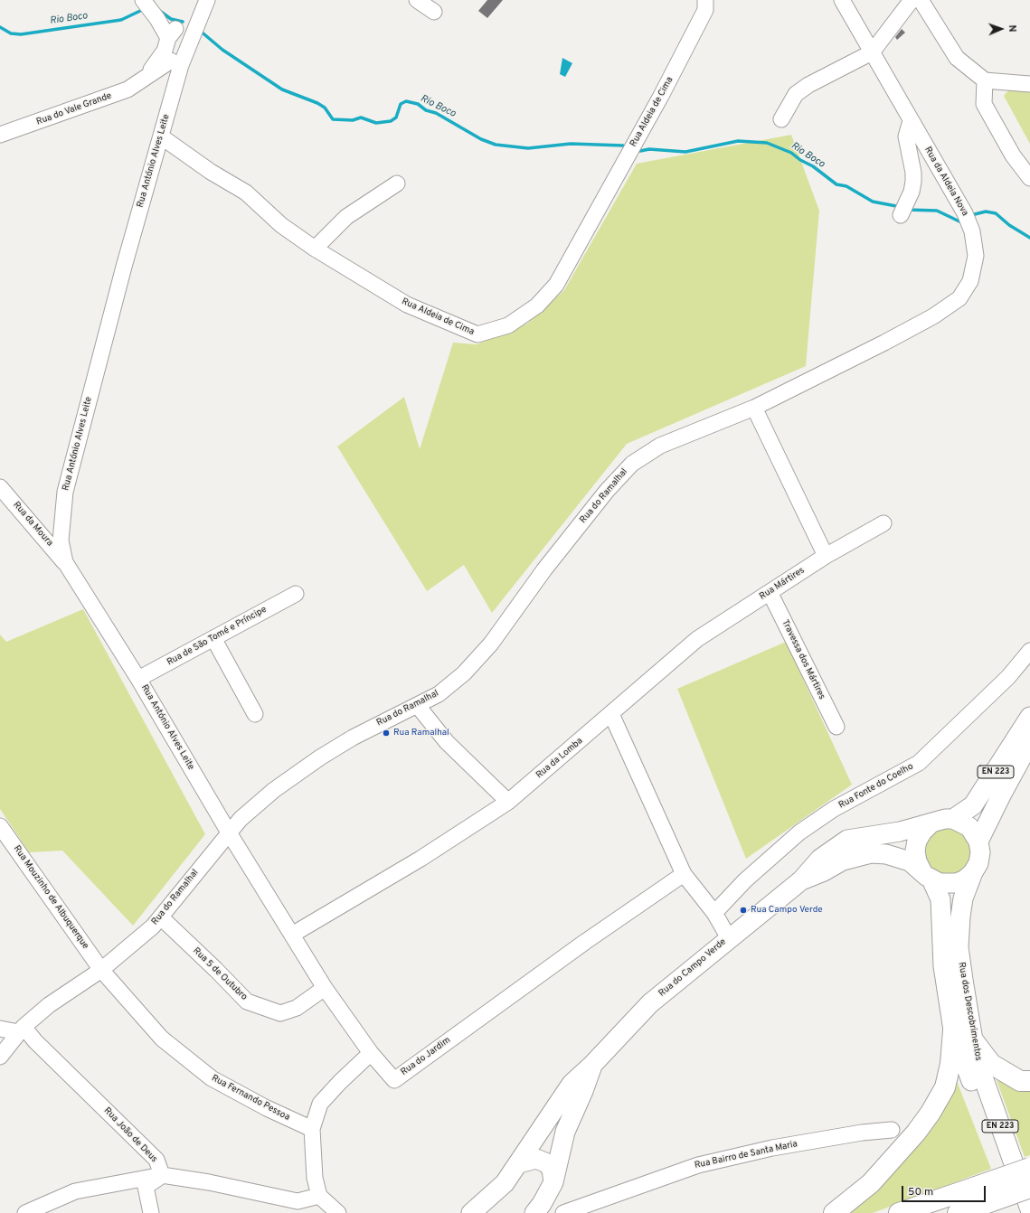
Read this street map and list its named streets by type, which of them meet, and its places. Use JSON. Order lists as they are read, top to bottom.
{
  "streets": {
    "main road": ["EN 223", "Rua do Campo Verde", "Rua dos Descobrimentos"],
    "street": [
      "Rua do Vale Grande",
      "Rua Aldeia de Cima",
      "Rua António Alves Leite",
      "Rua da Aldeia Nova",
      "Rua do Ramalhal",
      "Rua da Moura",
      "Rua Mártires",
      "Rua de São Tomé e Príncipe",
      "Travessa dos Mártires",
      "Rua da Lomba",
      "Rua Fonte do Coelho",
      "Rua Mouzinho de Albuquerque",
      "Rua 5 de Outubro",
      "Rua do Jardim",
      "Rua Fernando Pessoa",
      "Rua João de Deus",
      "Rua Bairro de Santa Maria"
    ]
  },
  "crossings": [
    ["Rua do Vale Grande", "Rua António Alves Leite"],
    ["Rua Aldeia de Cima", "Rua António Alves Leite"],
    ["Rua António Alves Leite", "Rua do Ramalhal"],
    ["Rua António Alves Leite", "Rua da Moura"],
    ["Rua António Alves Leite", "Rua de São Tomé e Príncipe"],
    ["Rua António Alves Leite", "Rua do Jardim"],
    ["Rua da Aldeia Nova", "Rua do Ramalhal"],
    ["Rua do Ramalhal", "Rua Mouzinho de Albuquerque"],
    ["Rua do Ramalhal", "Rua 5 de Outubro"],
    ["Rua do Ramalhal", "Rua do Jardim"],
    ["Rua do Ramalhal", "Rua Fernando Pessoa"],
    ["Rua do Ramalhal", "Rua João de Deus"],
    ["Rua Mártires", "Travessa dos Mártires"],
    ["Rua Mártires", "Rua da Lomba"],
    ["Rua da Lomba", "Rua do Jardim"],
    ["EN 223", "Rua do Campo Verde"],
    ["EN 223", "Rua dos Descobrimentos"],
    ["Rua Mouzinho de Albuquerque", "Rua Fernando Pessoa"],
    ["Rua do Campo Verde", "Rua dos Descobrimentos"],
    ["Rua 5 de Outubro", "Rua do Jardim"]
  ],
  "water": ["Rio Boco"],
  "places": ["Rua Ramalhal", "Rua Campo Verde"],
  "scale_bar": "50 m",
  "north": "right"
}
